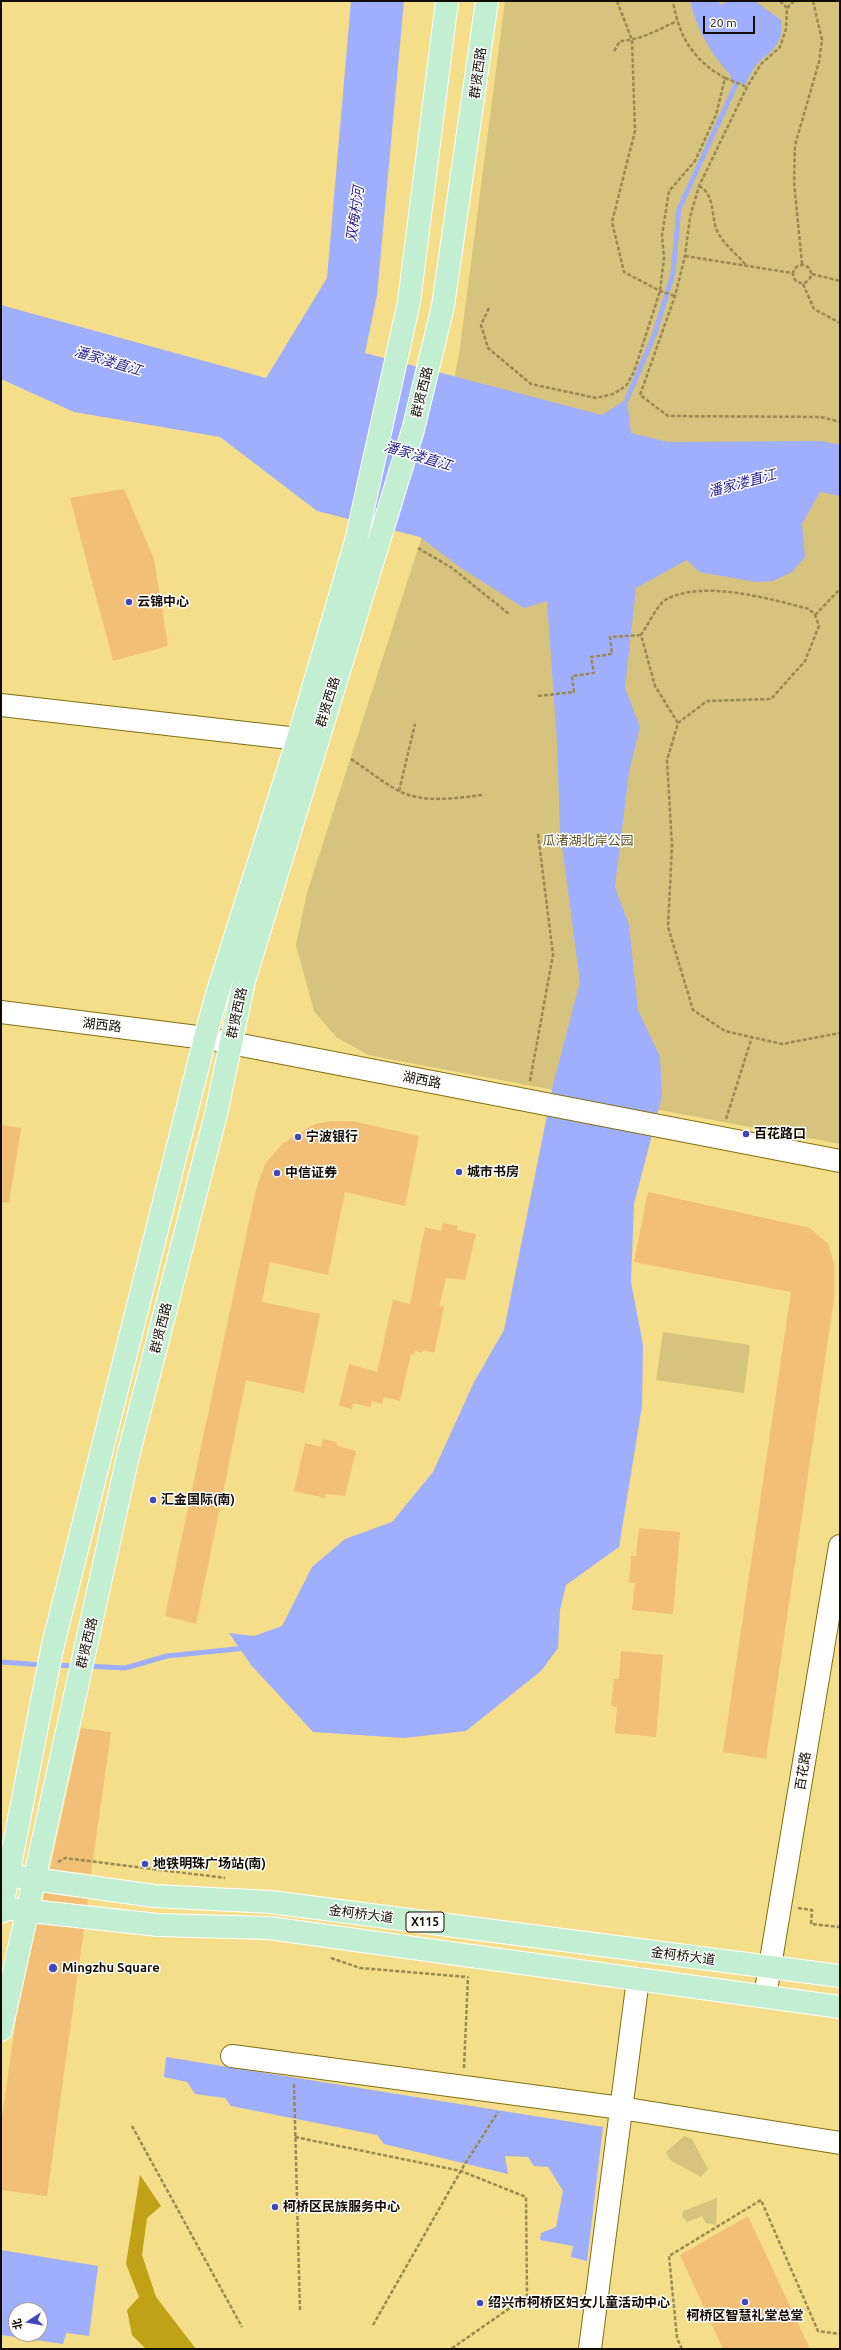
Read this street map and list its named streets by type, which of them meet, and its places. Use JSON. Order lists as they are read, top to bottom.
{
  "streets": {
    "main road": ["群贤西路", "金柯桥大道", "X115"],
    "street": ["湖西路", "百花路"]
  },
  "crossings": [
    ["群贤西路", "湖西路"],
    ["群贤西路", "金柯桥大道"],
    ["百花路", "金柯桥大道"]
  ],
  "water": ["双梅村河", "潘家溇直江"],
  "parks": ["瓜渚湖北岸公园"],
  "places": [
    "云锦中心",
    "百花路口",
    "宁波银行",
    "城市书房",
    "中信证券",
    "汇金国际(南)",
    "地铁明珠广场站(南)",
    "Mingzhu Square",
    "柯桥区民族服务中心",
    "柯桥区智慧礼堂总堂",
    "绍兴市柯桥区妇女儿童活动中心"
  ],
  "scale_bar": "20 m",
  "north": "left"
}
